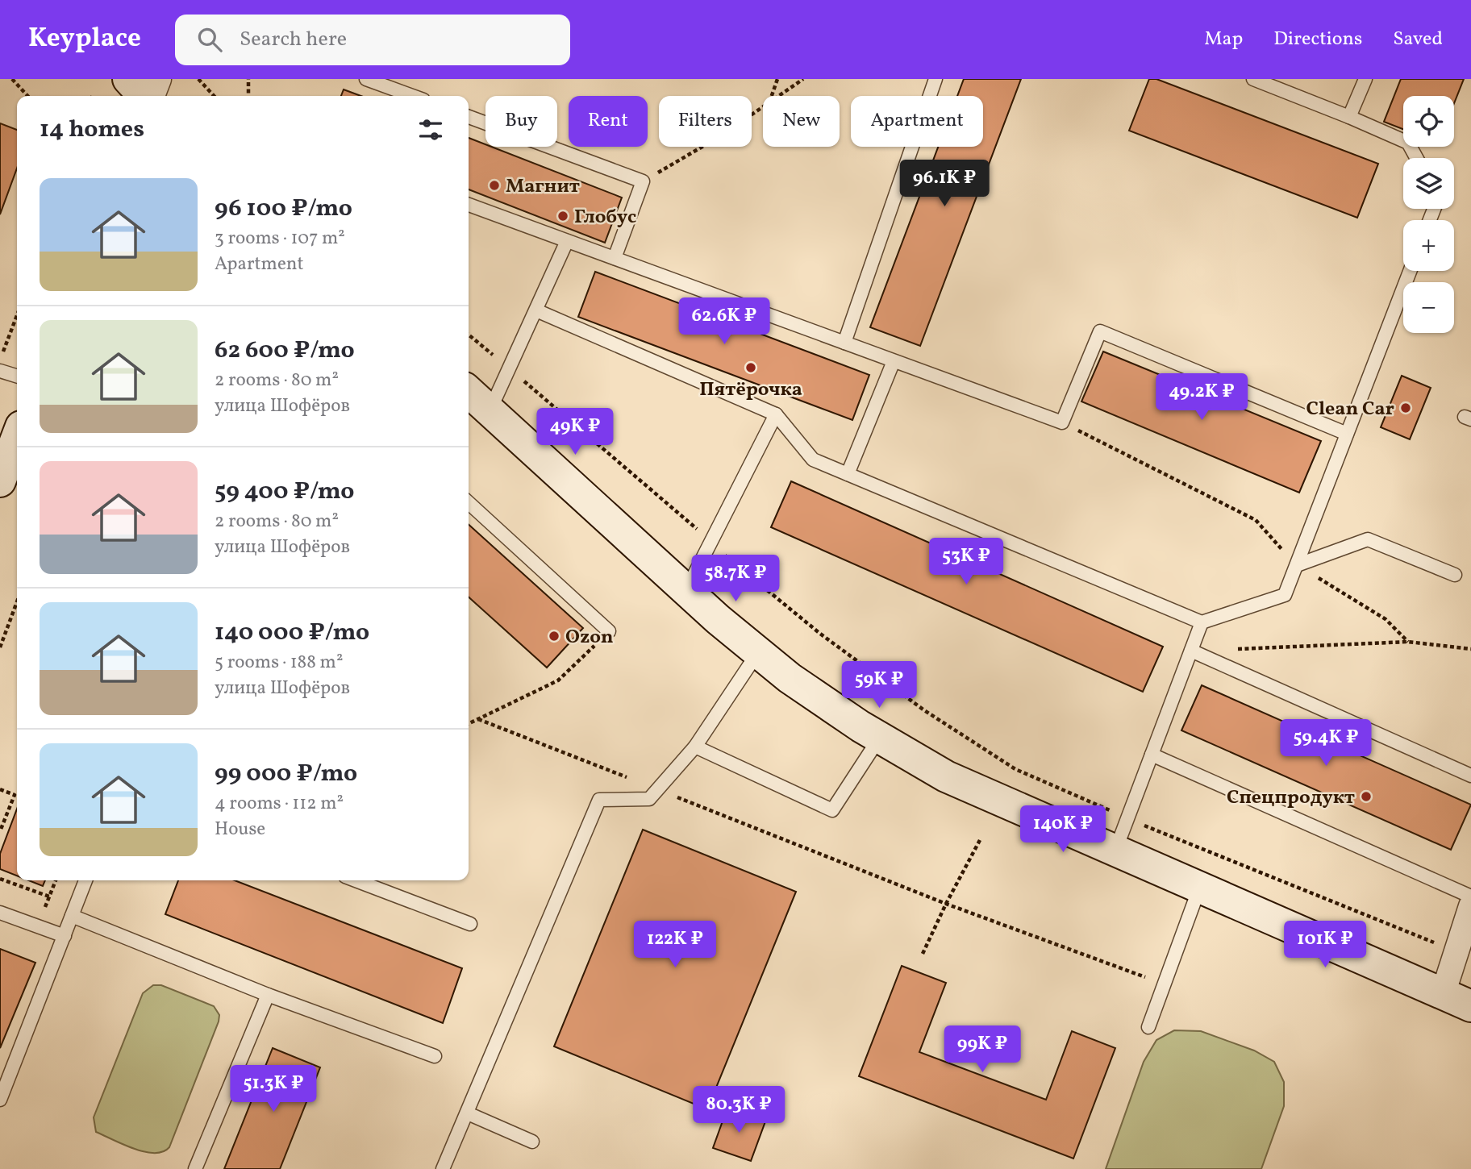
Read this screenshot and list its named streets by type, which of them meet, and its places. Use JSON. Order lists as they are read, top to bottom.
{
  "places": [
    "Магнит",
    "Глобус",
    "Пятёрочка",
    "Clean Car",
    "Ozon",
    "Спецпродукт"
  ],
  "page": {
    "header": "Keyplace",
    "search": "Search here",
    "nav": ["Map", "Directions", "Saved"],
    "map_buttons": ["+", "−"],
    "chip": [
      "Buy",
      "Rent",
      "Filters",
      "New",
      "Apartment"
    ],
    "heading": "14 homes",
    "price": [
      "96.1K ₽",
      "62.6K ₽",
      "49.2K ₽",
      "49K ₽",
      "53K ₽",
      "58.7K ₽",
      "59K ₽",
      "59.4K ₽",
      "140K ₽",
      "122K ₽",
      "101K ₽",
      "99K ₽",
      "51.3K ₽",
      "80.3K ₽"
    ],
    "list": [
      {
        "name": "96 100 ₽/mo",
        "note": "3 rooms · 107 m² · Apartment"
      },
      {
        "name": "62 600 ₽/mo",
        "note": "2 rooms · 80 m² · улица Шофёров"
      },
      {
        "name": "59 400 ₽/mo",
        "note": "2 rooms · 80 m² · улица Шофёров"
      },
      {
        "name": "140 000 ₽/mo",
        "note": "5 rooms · 188 m² · улица Шофёров"
      },
      {
        "name": "99 000 ₽/mo",
        "note": "4 rooms · 112 m² · House"
      }
    ]
  }
}
